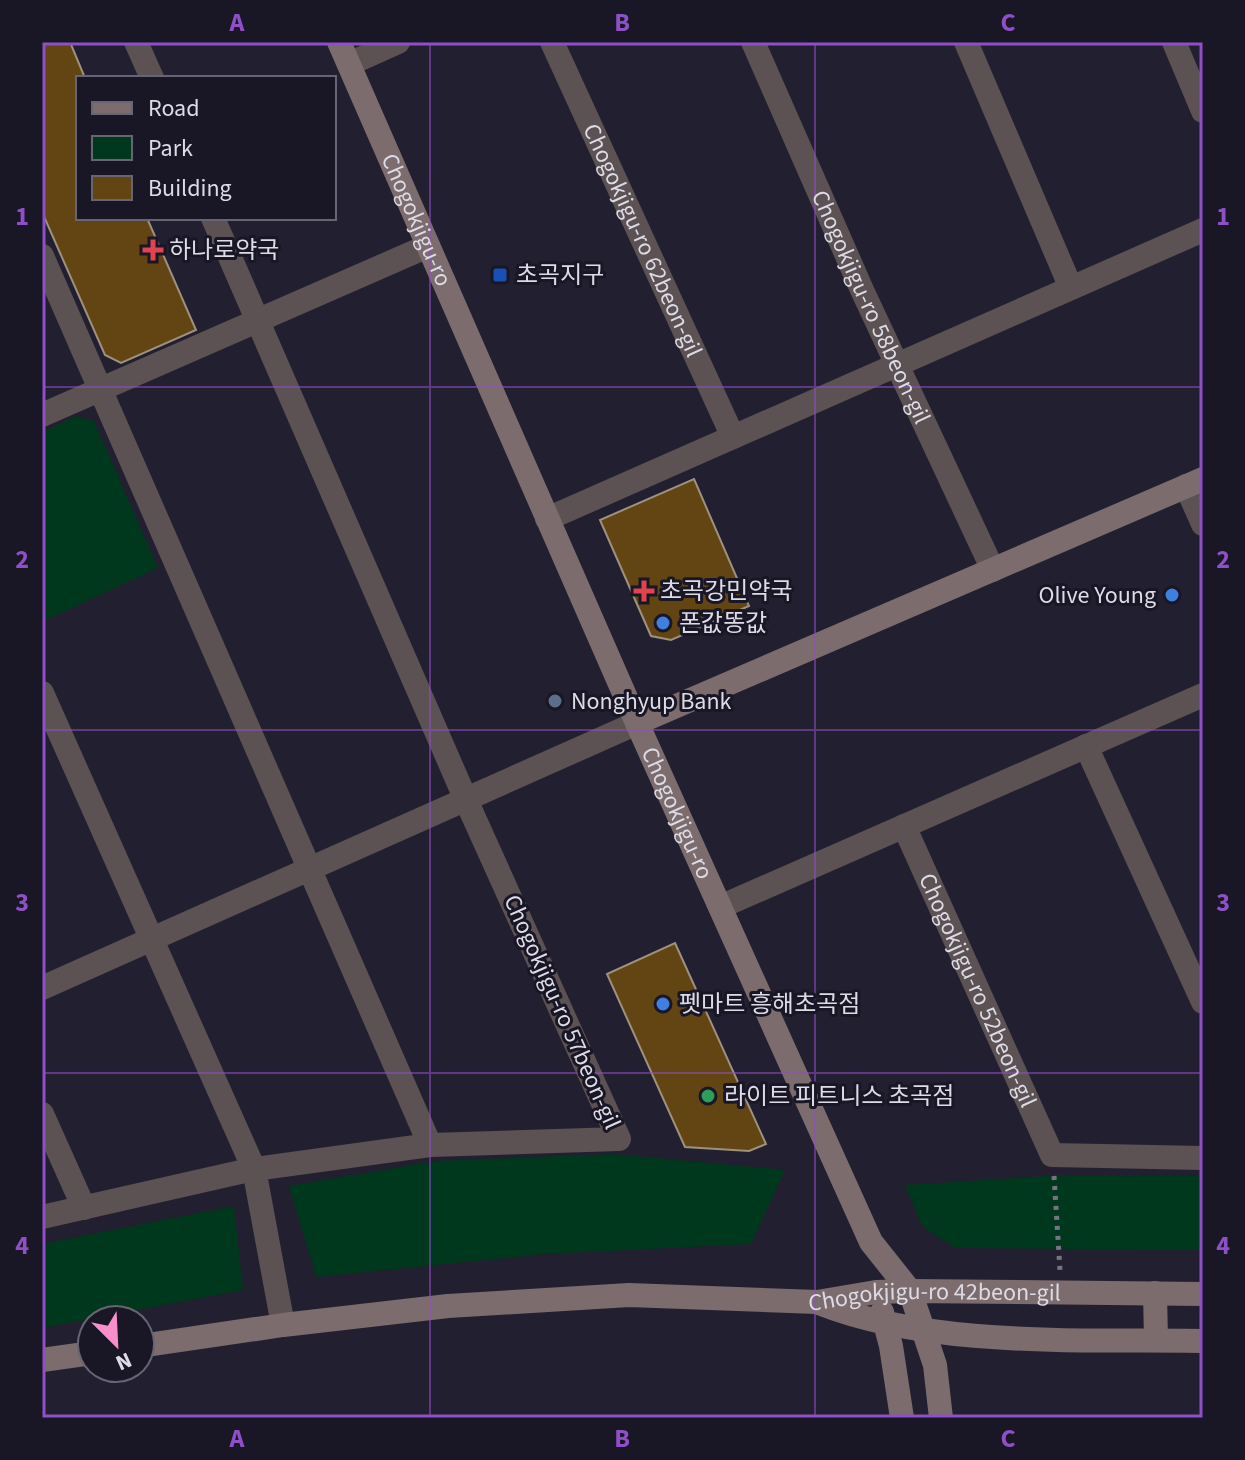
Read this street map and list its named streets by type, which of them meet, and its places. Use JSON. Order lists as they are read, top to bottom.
{
  "streets": {
    "street": [
      "Chogokjigu-ro",
      "Chogokjigu-ro 62beon-gil",
      "Chogokjigu-ro 58beon-gil",
      "Chogokjigu-ro 52beon-gil",
      "Chogokjigu-ro 57beon-gil",
      "Chogokjigu-ro 42beon-gil"
    ]
  },
  "crossings": [
    ["Chogokjigu-ro", "Chogokjigu-ro 42beon-gil"]
  ],
  "places": {
    "health": ["하나로약국", "초곡강민약국"],
    "transit": ["초곡지구"],
    "other": [
      "Olive Young",
      "폰값똥값",
      "Nonghyup Bank",
      "펫마트 흥해초곡점",
      "라이트 피트니스 초곡점"
    ]
  },
  "legend": ["Road", "Park", "Building"],
  "north": "bottom right",
  "grid": {
    "columns": ["A", "B", "C"],
    "rows": [
      "1",
      "2",
      "3",
      "4"
    ]
  }
}
